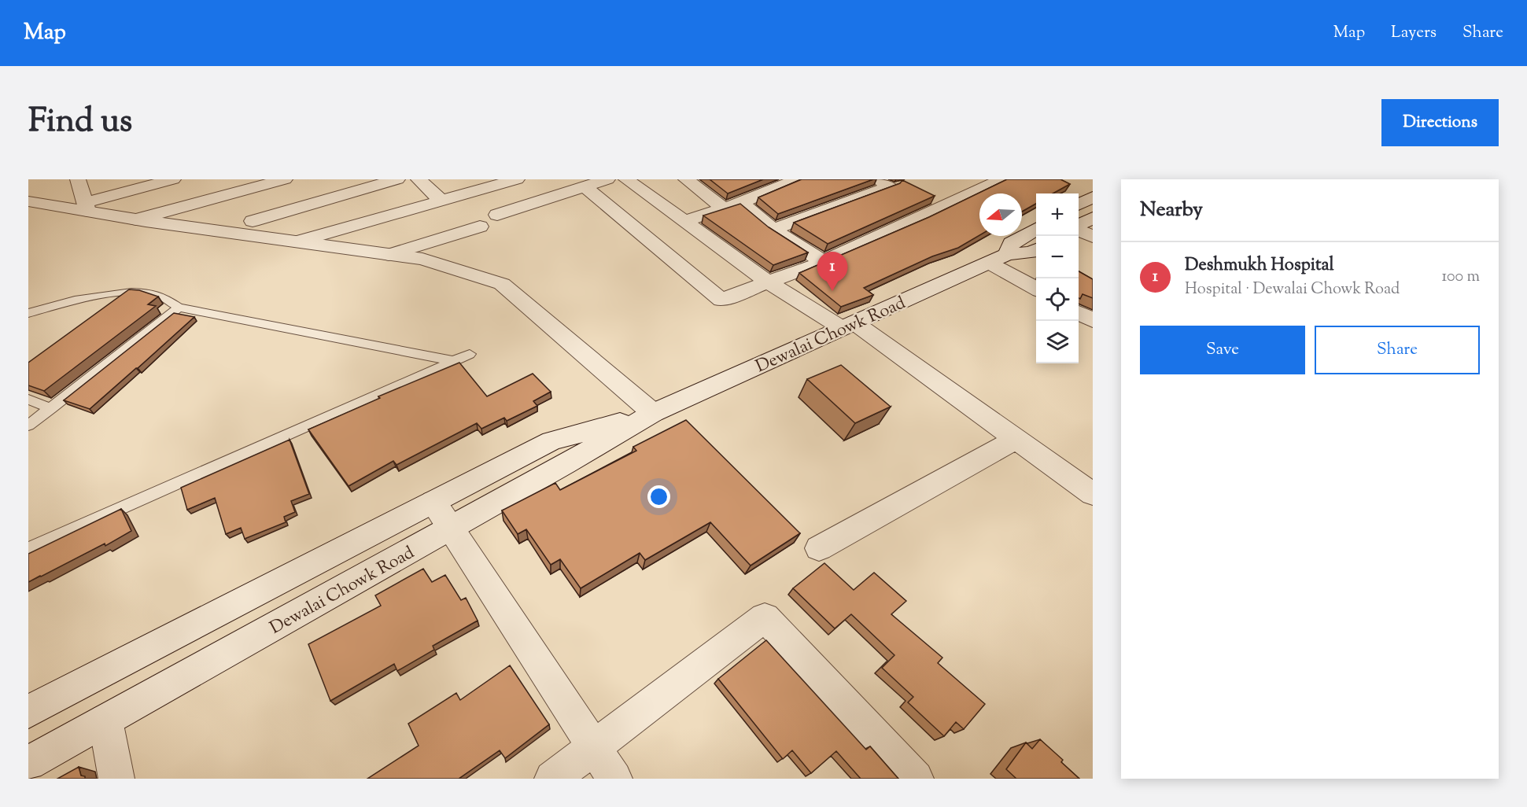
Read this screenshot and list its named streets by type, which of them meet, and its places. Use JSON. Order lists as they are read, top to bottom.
{
  "streets": {
    "street": ["Dewalai Chowk Road"]
  },
  "north": "left",
  "page": {
    "header": "Map",
    "nav": ["Map", "Layers", "Share"],
    "title": "Find us",
    "buttons": [
      "Directions",
      ["Save", "Share"]
    ],
    "heading": "Nearby",
    "map_buttons": ["+", "−"],
    "list": [
      {
        "mark": "1",
        "name": "Deshmukh Hospital",
        "note": "Hospital · Dewalai Chowk Road",
        "value": "100 m"
      }
    ],
    "pins": "1"
  }
}
